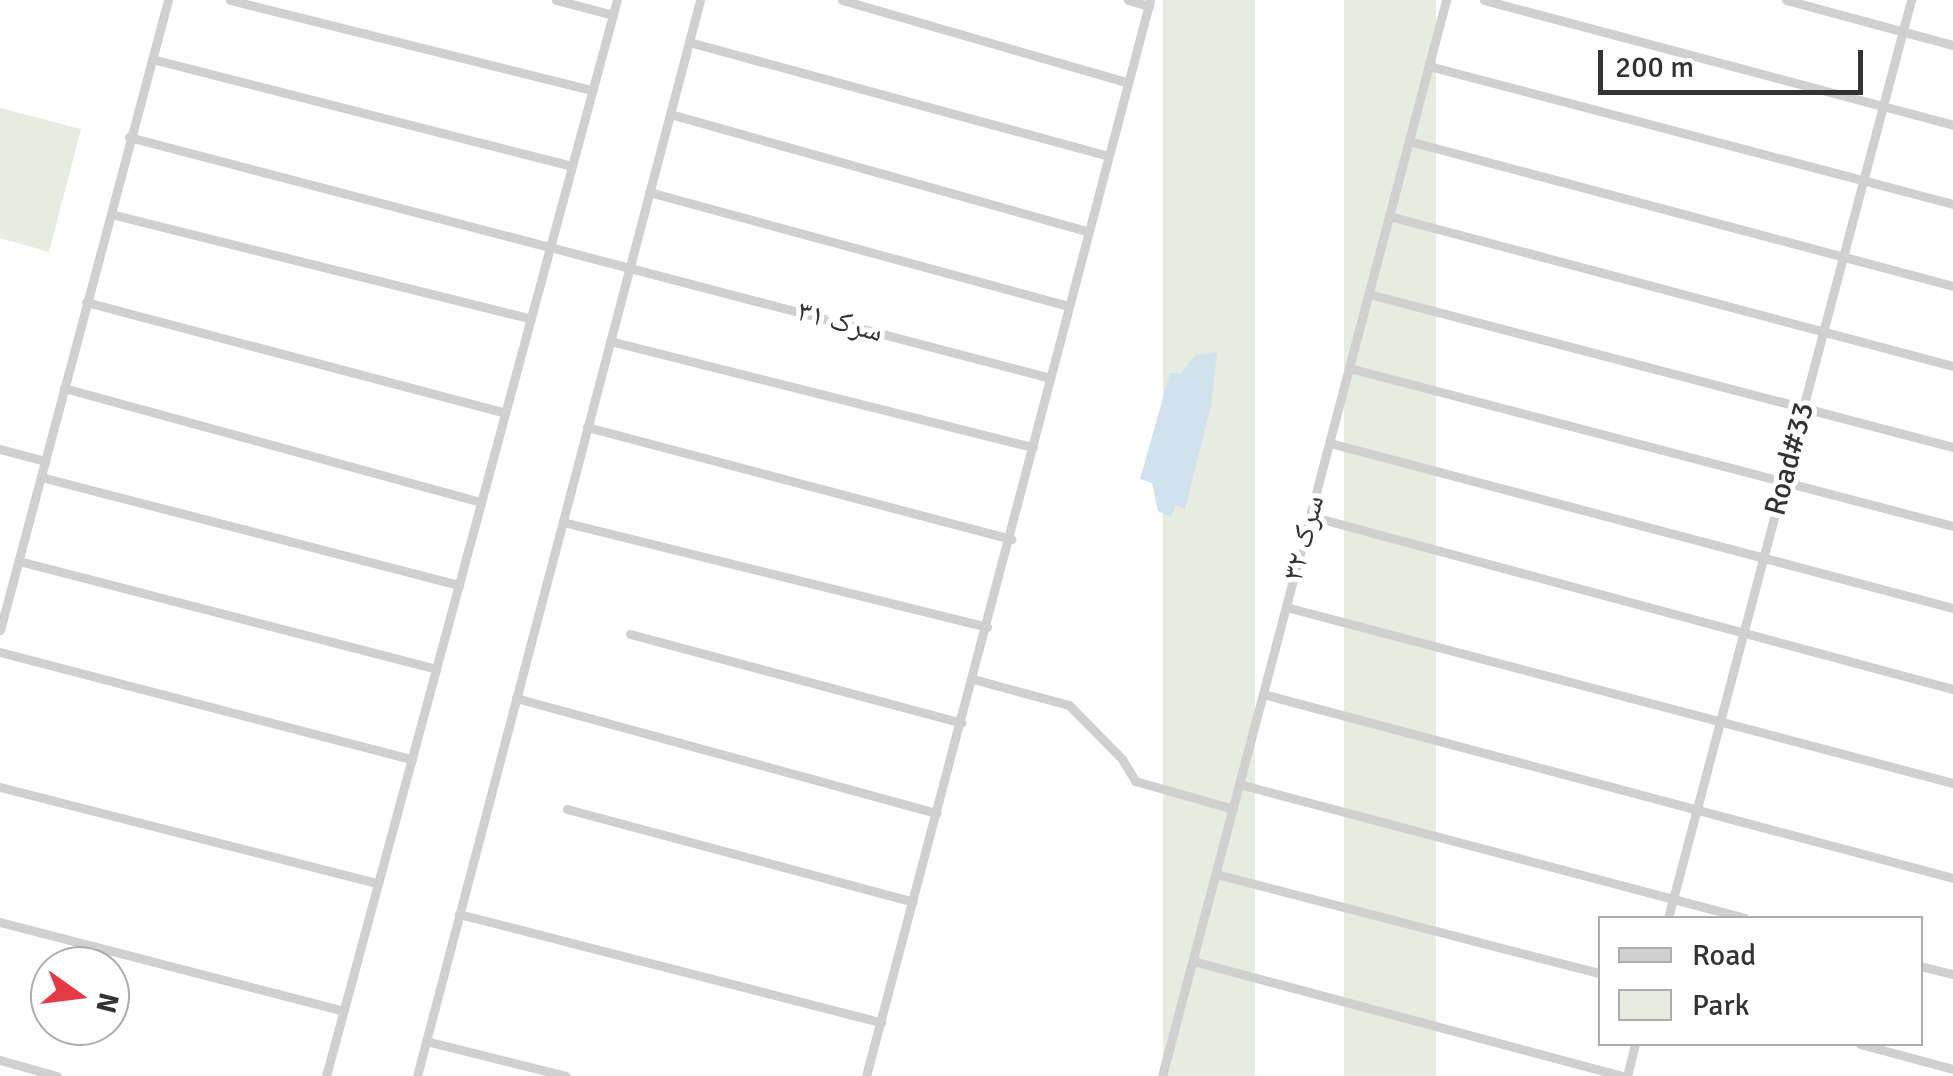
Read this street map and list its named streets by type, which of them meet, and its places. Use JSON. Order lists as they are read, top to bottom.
{
  "streets": {
    "street": ["سرک ۳۱", "Road#33", "سرک ۳۲"]
  },
  "legend": ["Road", "Park"],
  "scale_bar": "200 m",
  "north": "right"
}
